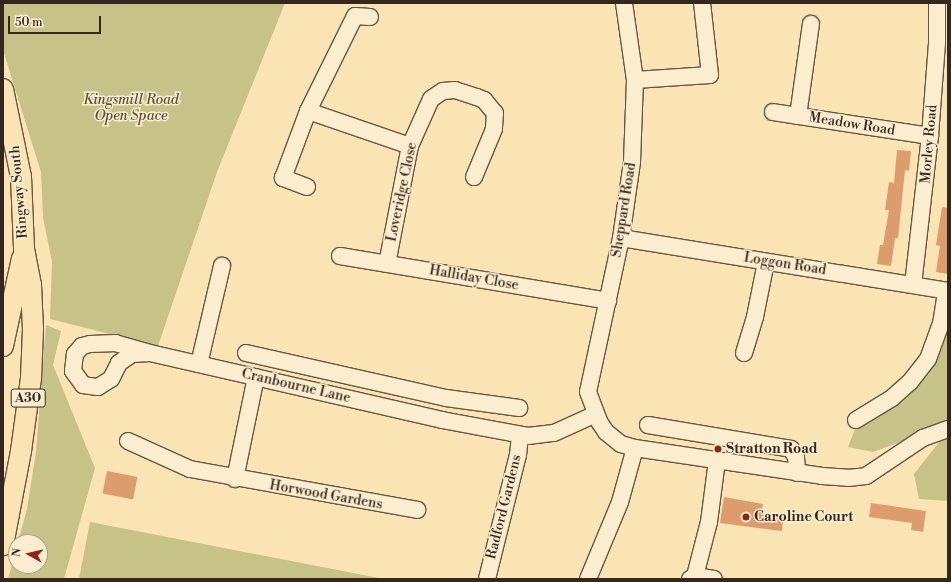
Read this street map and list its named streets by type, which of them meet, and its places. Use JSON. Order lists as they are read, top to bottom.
{
  "streets": {
    "main road": ["Ringway South", "A30"],
    "street": [
      "Meadow Road",
      "Morley Road",
      "Loveridge Close",
      "Sheppard Road",
      "Loggon Road",
      "Halliday Close",
      "Cranbourne Lane",
      "Horwood Gardens",
      "Radford Gardens"
    ]
  },
  "crossings": [
    ["Meadow Road", "Morley Road"],
    ["Morley Road", "Loggon Road"],
    ["Loveridge Close", "Halliday Close"],
    ["Sheppard Road", "Loggon Road"],
    ["Sheppard Road", "Halliday Close"],
    ["Sheppard Road", "Cranbourne Lane"],
    ["Cranbourne Lane", "Radford Gardens"]
  ],
  "parks": ["Kingsmill Road Open Space"],
  "places": ["Stratton Road", "Caroline Court"],
  "scale_bar": "50 m",
  "north": "left"
}
